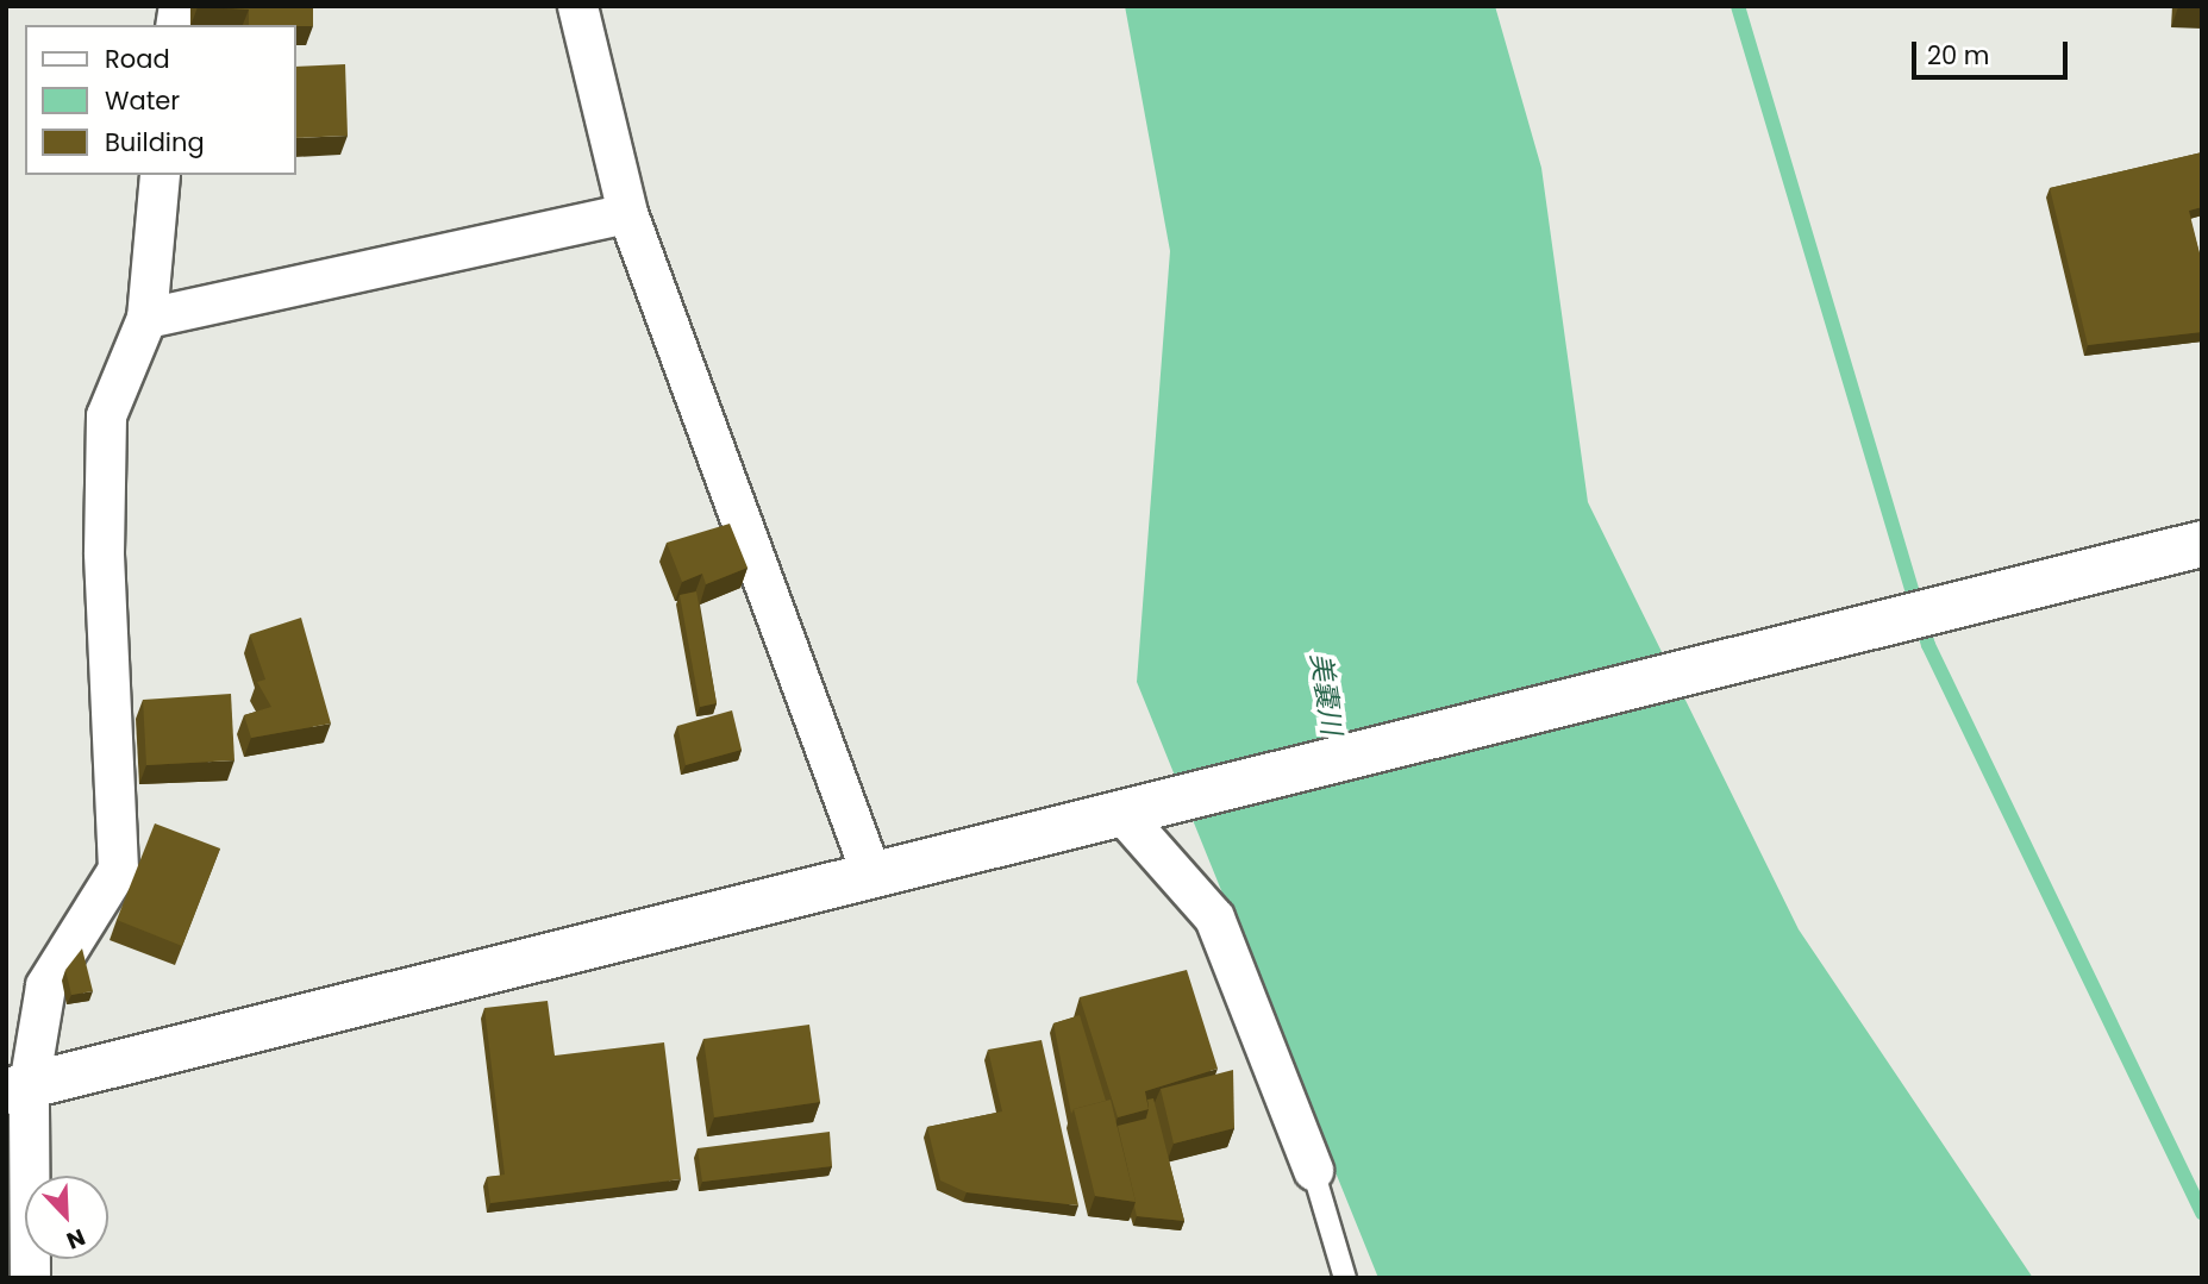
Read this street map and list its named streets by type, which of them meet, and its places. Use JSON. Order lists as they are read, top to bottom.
{
  "water": ["美嚢川"],
  "legend": ["Road", "Water", "Building"],
  "scale_bar": "20 m",
  "north": "bottom right"
}
